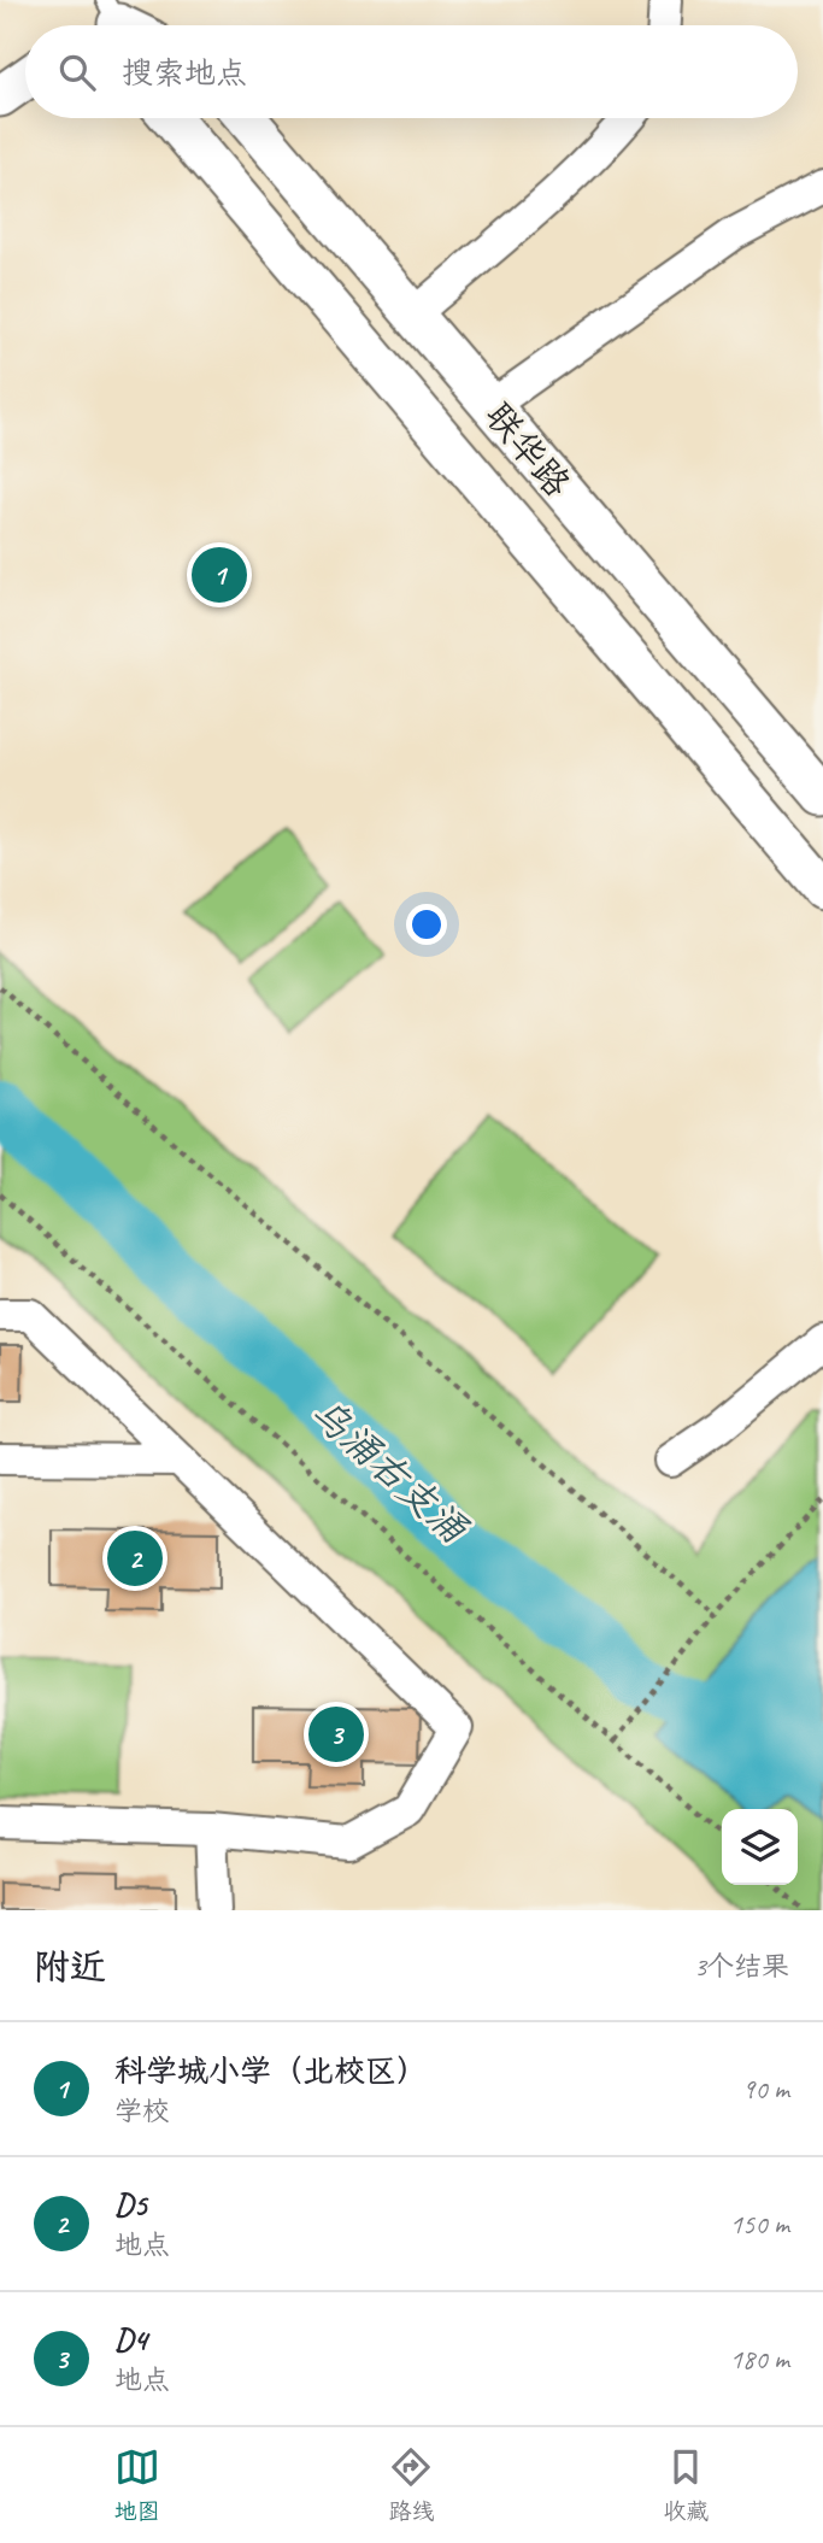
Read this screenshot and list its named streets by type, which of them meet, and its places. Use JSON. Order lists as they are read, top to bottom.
{
  "streets": {
    "street": ["联华路"]
  },
  "water": ["乌涌右支涌"],
  "page": {
    "search": "搜索地点",
    "pins": ["1", "2", "3"],
    "heading": ["附近", "3个结果"],
    "list": [
      {
        "mark": "1",
        "name": "科学城小学（北校区）",
        "note": "学校",
        "value": "90 m"
      },
      {
        "mark": "2",
        "name": "D5",
        "note": "地点",
        "value": "150 m"
      },
      {
        "mark": "3",
        "name": "D4",
        "note": "地点",
        "value": "180 m"
      }
    ],
    "nav": ["地图", "路线", "收藏"]
  }
}
